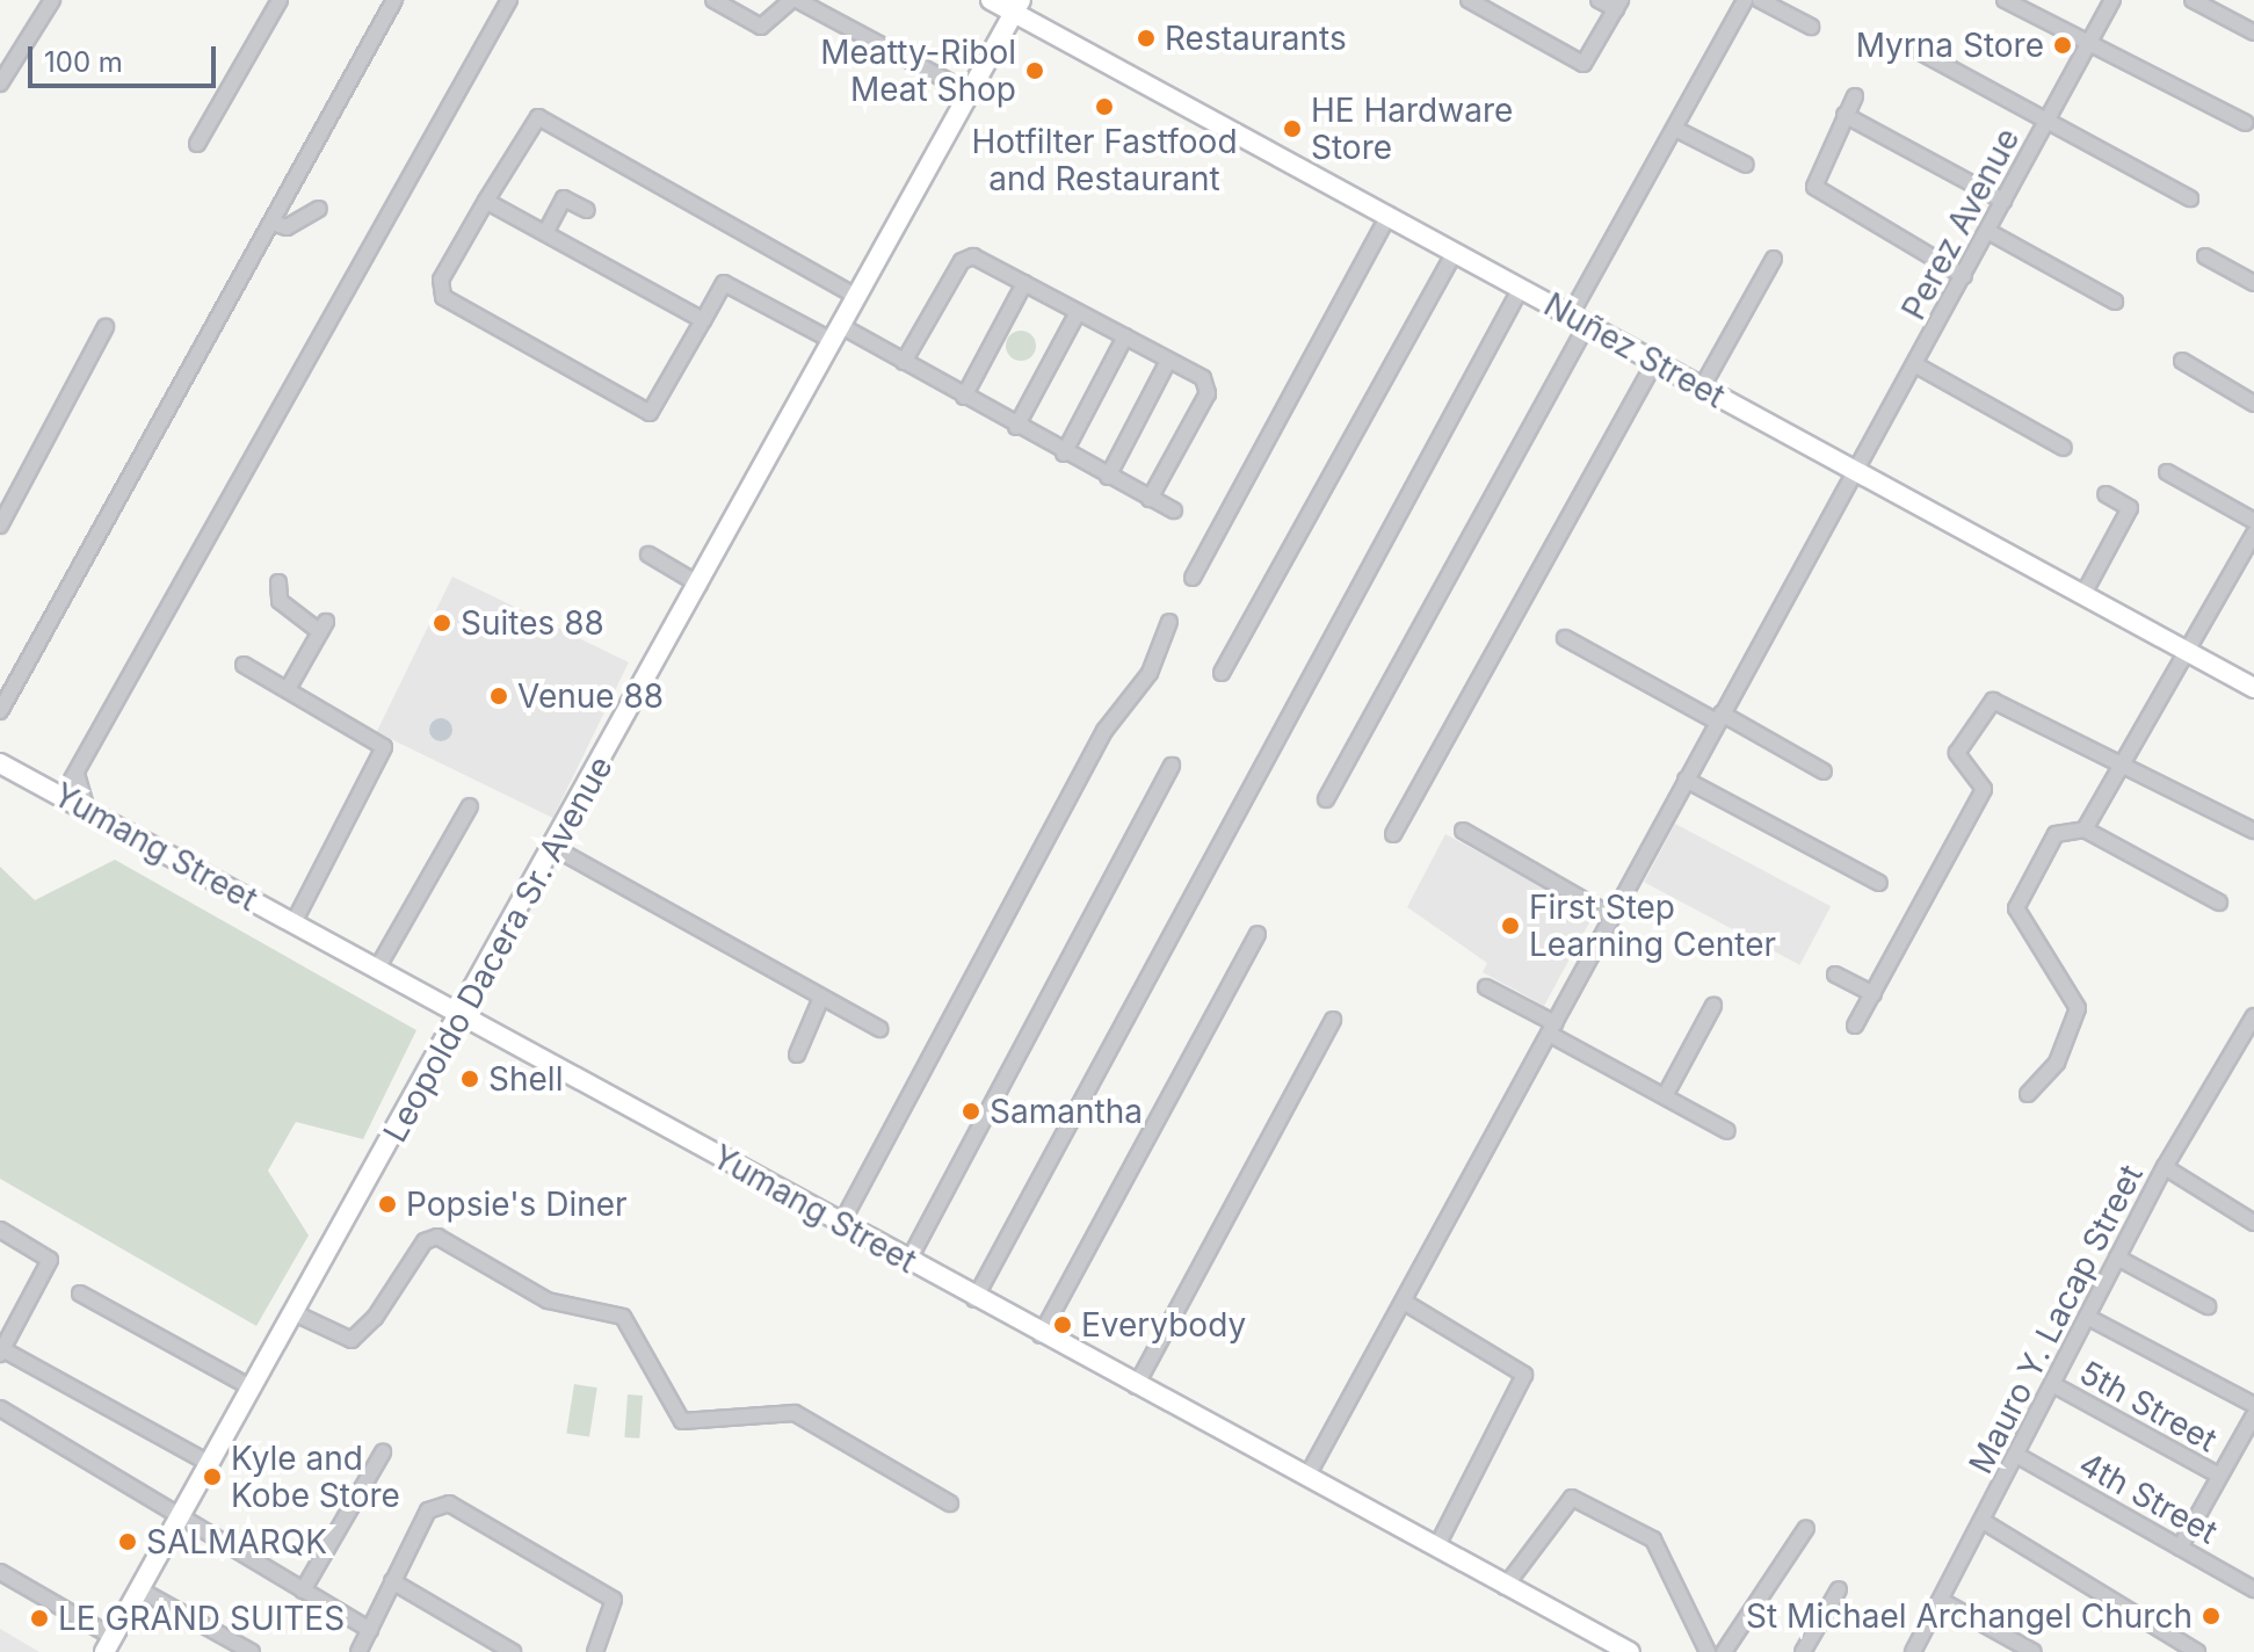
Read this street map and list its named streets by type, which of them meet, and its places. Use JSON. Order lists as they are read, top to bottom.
{
  "streets": {
    "main road": ["Nuñez Street", "Yumang Street", "Leopoldo Dacera Sr. Avenue"],
    "street": [
      "Perez Avenue",
      "Mauro Y. Lacap Street",
      "5th Street",
      "4th Street"
    ]
  },
  "crossings": [
    ["Perez Avenue", "Nuñez Street"],
    ["Perez Avenue", "Yumang Street"],
    ["Nuñez Street", "Leopoldo Dacera Sr. Avenue"],
    ["Yumang Street", "Leopoldo Dacera Sr. Avenue"],
    ["Mauro Y. Lacap Street", "5th Street"],
    ["Mauro Y. Lacap Street", "4th Street"]
  ],
  "places": [
    "Restaurants",
    "Myrna Store",
    "Meatty-Ribol Meat Shop",
    "Hotfilter Fastfood and Restaurant",
    "HE Hardware Store",
    "Suites 88",
    "Venue 88",
    "First Step Learning Center",
    "Shell",
    "Samantha",
    "Popsie's Diner",
    "Everybody",
    "Kyle and Kobe Store",
    "SALMARQK",
    "St Michael Archangel Church",
    "LE GRAND SUITES"
  ],
  "scale_bar": "100 m"
}
